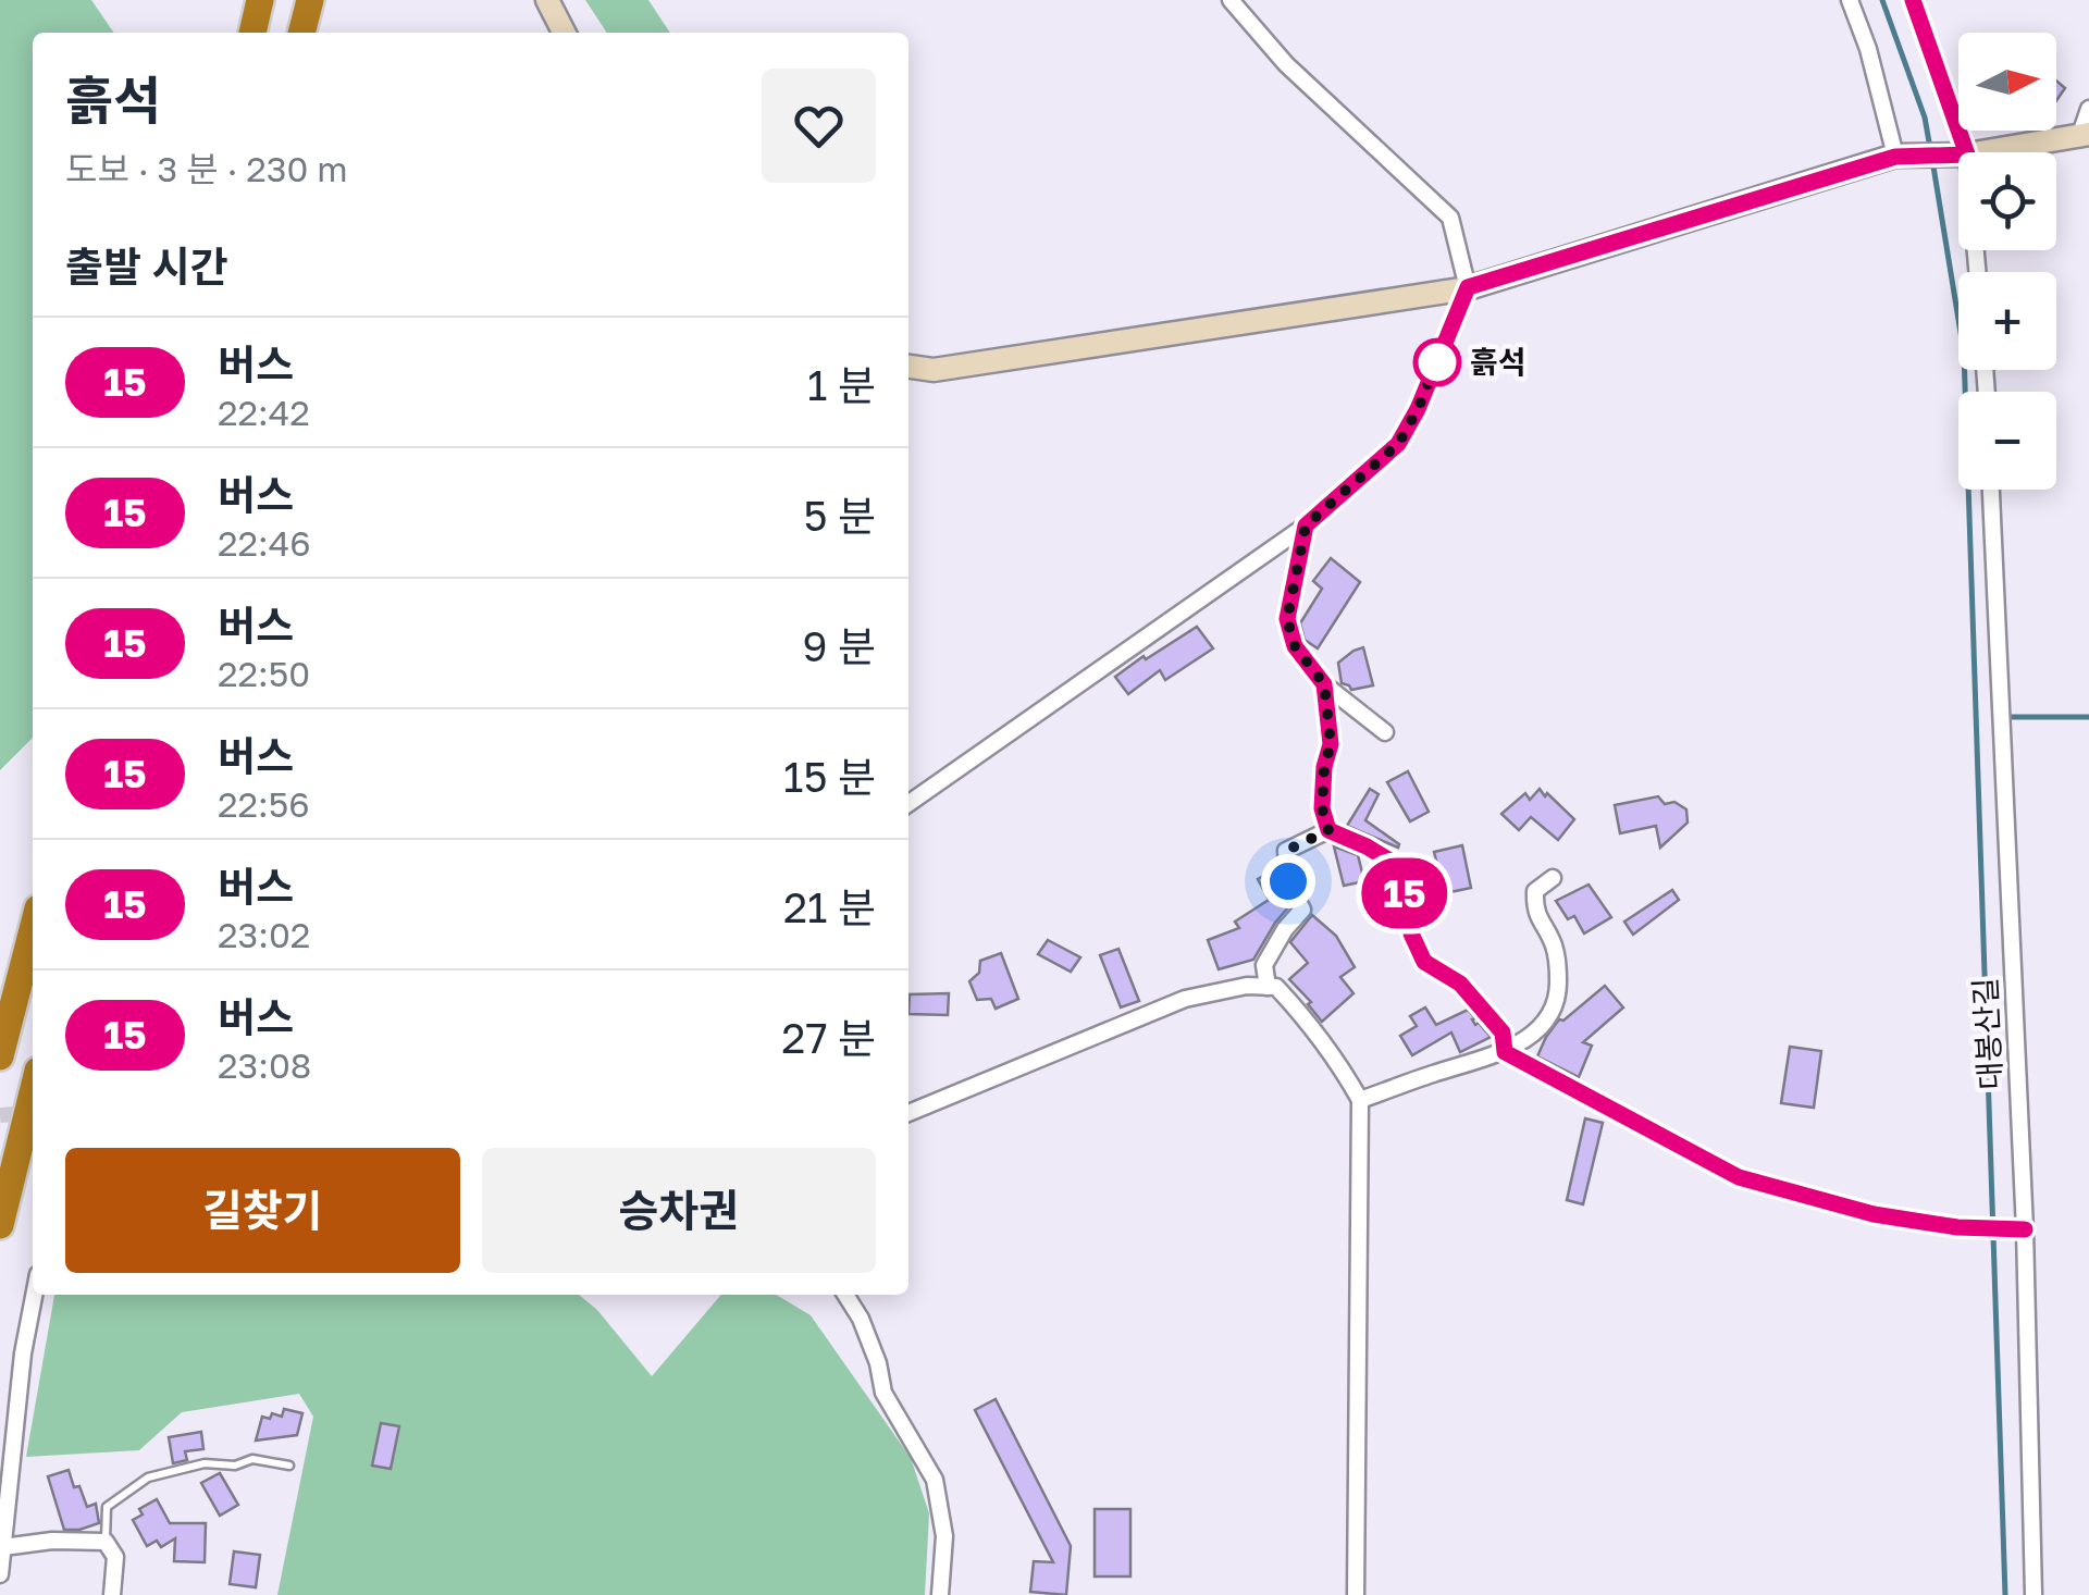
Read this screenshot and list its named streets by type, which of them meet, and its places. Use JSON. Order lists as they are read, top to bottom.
{
  "streets": {
    "street": ["대봉산길"]
  },
  "places": ["흙석"],
  "lines": ["bus line 15"],
  "north": "right",
  "page": {
    "on_map": "15",
    "map_buttons": ["+", "−"],
    "heading": [
      ["흙석", "도보 · 3 분 · 230 m"],
      "출발 시간"
    ],
    "list": [
      {
        "mark": "15",
        "name": "버스",
        "note": "22:42",
        "value": "1 분"
      },
      {
        "mark": "15",
        "name": "버스",
        "note": "22:46",
        "value": "5 분"
      },
      {
        "mark": "15",
        "name": "버스",
        "note": "22:50",
        "value": "9 분"
      },
      {
        "mark": "15",
        "name": "버스",
        "note": "22:56",
        "value": "15 분"
      },
      {
        "mark": "15",
        "name": "버스",
        "note": "23:02",
        "value": "21 분"
      },
      {
        "mark": "15",
        "name": "버스",
        "note": "23:08",
        "value": "27 분"
      }
    ],
    "buttons": ["길찾기", "승차권"]
  }
}
